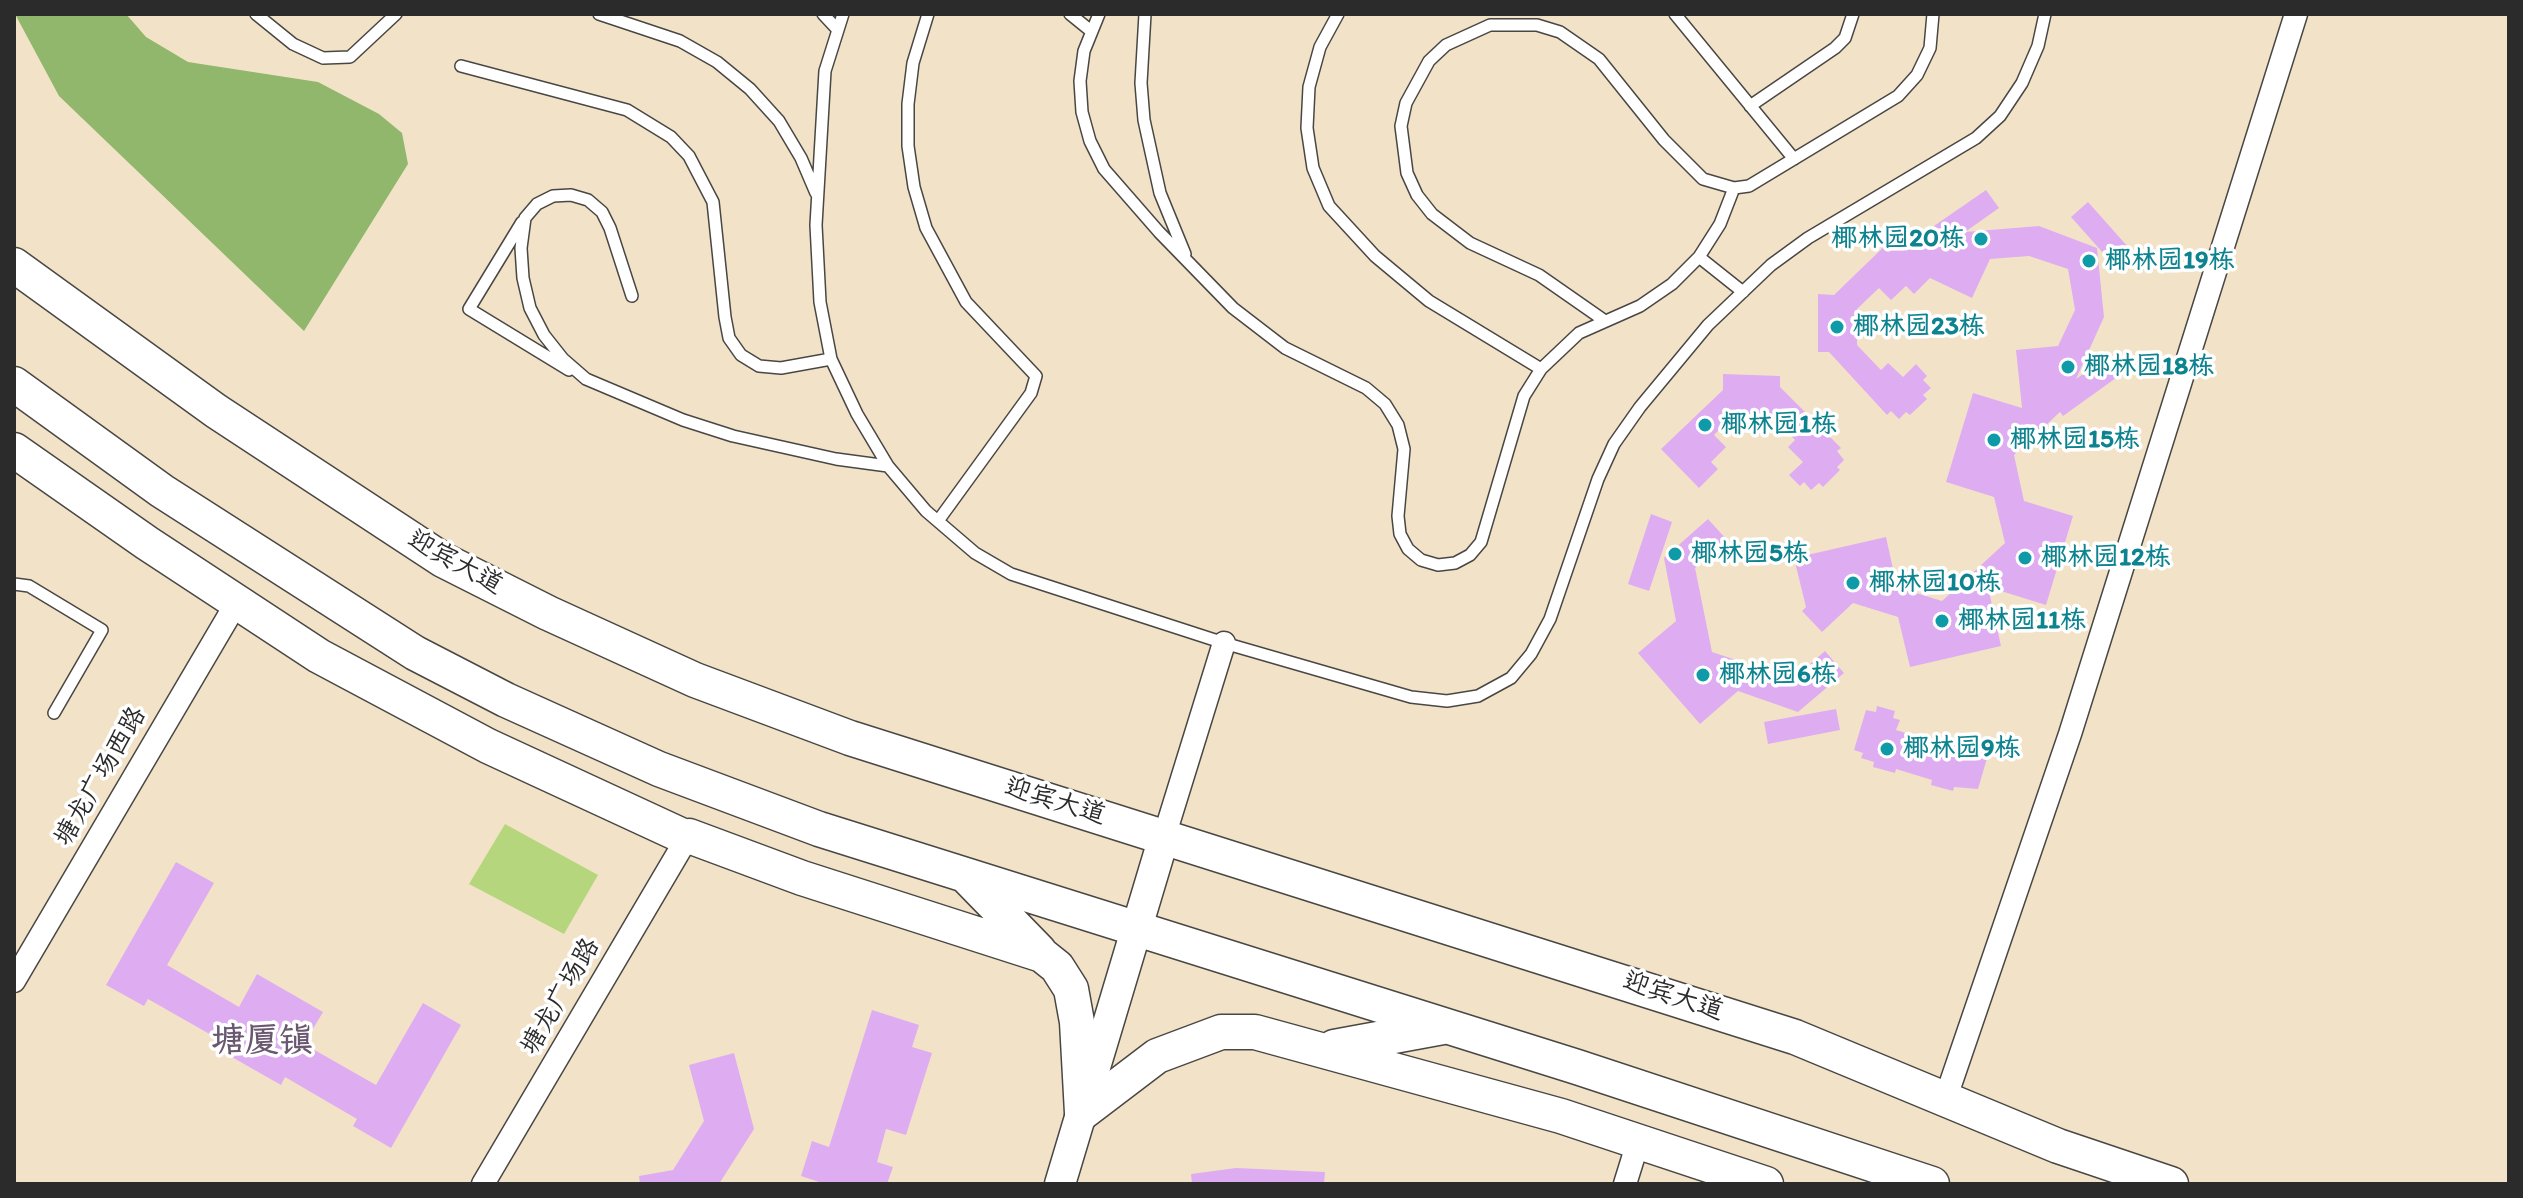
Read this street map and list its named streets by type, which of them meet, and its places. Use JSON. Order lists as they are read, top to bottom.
{
  "streets": {
    "main road": ["迎宾大道"],
    "street": ["塘龙广场西路", "塘龙广场路"]
  },
  "districts": ["塘厦镇"],
  "places": [
    "椰林园20栋",
    "椰林园19栋",
    "椰林园23栋",
    "椰林园18栋",
    "椰林园1栋",
    "椰林园15栋",
    "椰林园5栋",
    "椰林园12栋",
    "椰林园10栋",
    "椰林园11栋",
    "椰林园6栋",
    "椰林园9栋"
  ]
}
